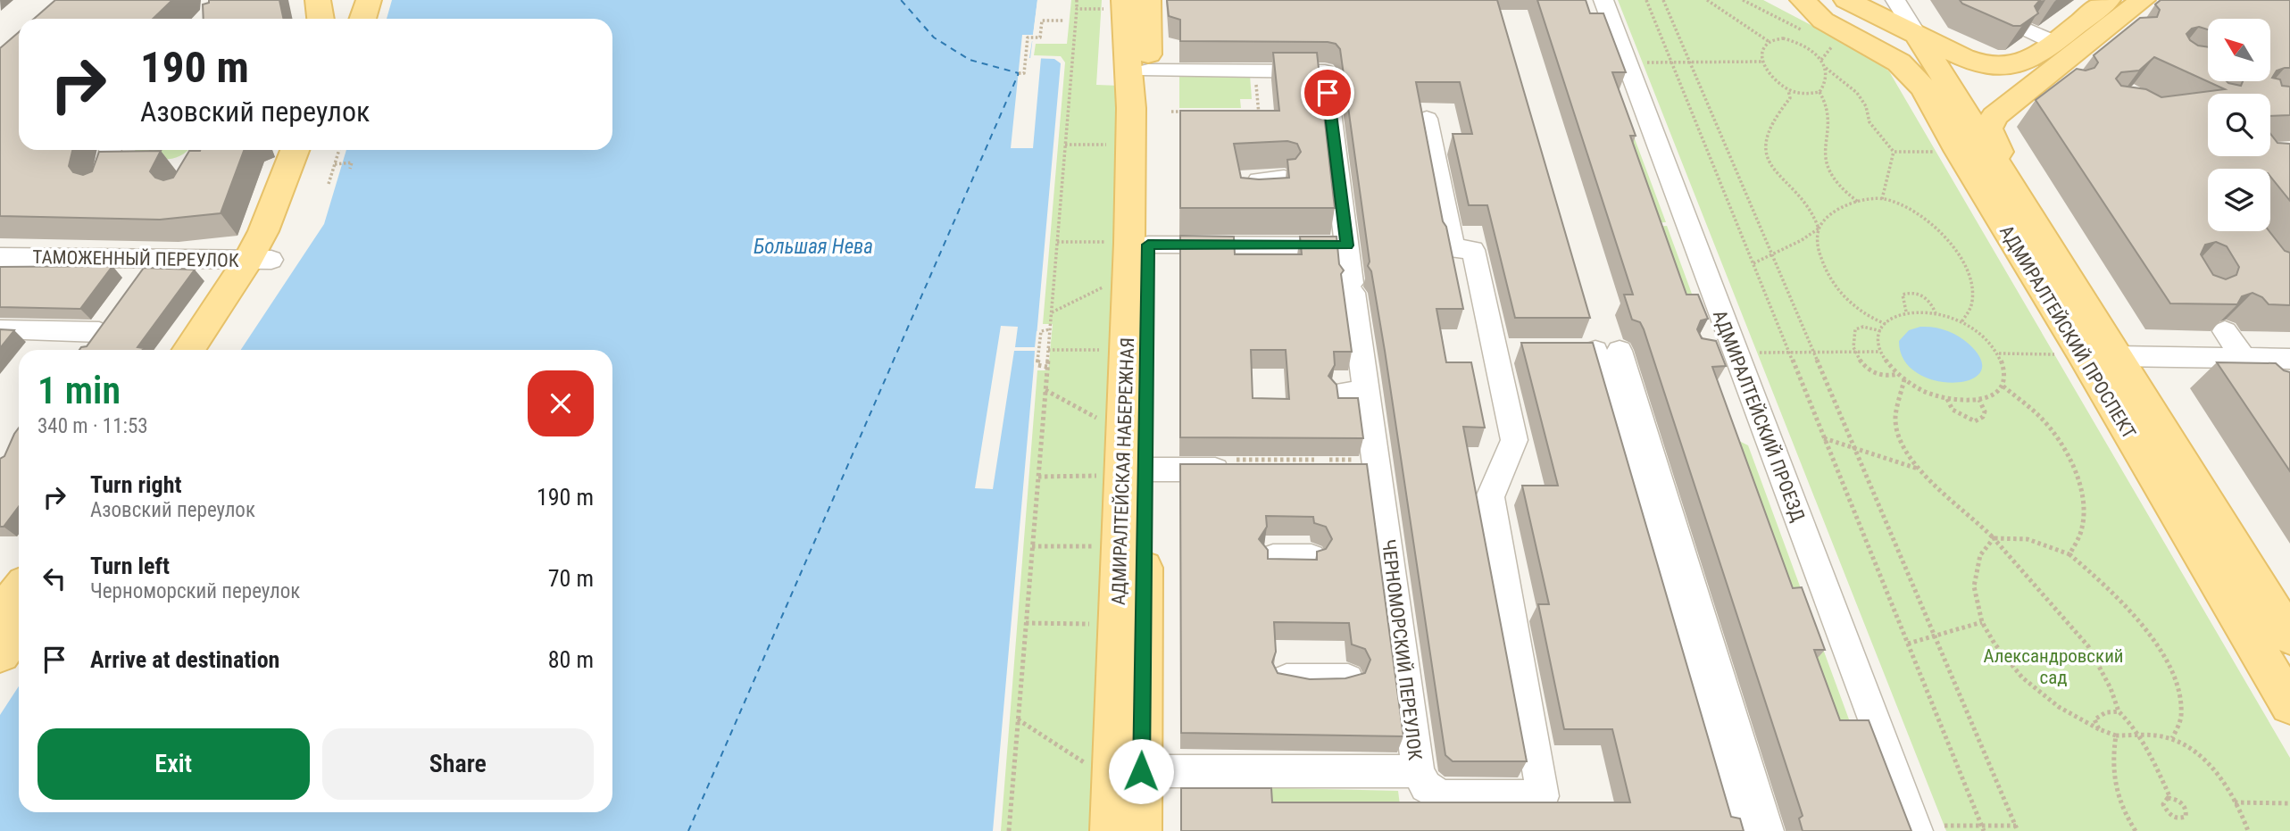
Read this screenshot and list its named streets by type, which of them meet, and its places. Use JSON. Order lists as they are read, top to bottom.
{
  "streets": {
    "main road": ["АДМИРАЛТЕЙСКИЙ ПРОСПЕКТ", "АДМИРАЛТЕЙСКАЯ НАБЕРЕЖНАЯ"],
    "street": ["ТАМОЖЕННЫЙ ПЕРЕУЛОК", "АДМИРАЛТЕЙСКИЙ ПРОЕЗД", "ЧЕРНОМОРСКИЙ ПЕРЕУЛОК"]
  },
  "crossings": [
    ["АДМИРАЛТЕЙСКАЯ НАБЕРЕЖНАЯ", "ЧЕРНОМОРСКИЙ ПЕРЕУЛОК"]
  ],
  "water": ["Большая Нева"],
  "parks": ["Александровский сад"],
  "north": "top left",
  "page": {
    "turn": ["190 m", "Азовский переулок"],
    "heading": ["1 min", "340 m · 11:53"],
    "list": [
      {
        "name": "Turn right",
        "note": "Азовский переулок",
        "value": "190 m"
      },
      {
        "name": "Turn left",
        "note": "Черноморский переулок",
        "value": "70 m"
      },
      {
        "name": "Arrive at destination",
        "value": "80 m"
      }
    ],
    "buttons": ["Exit", "Share"]
  }
}
